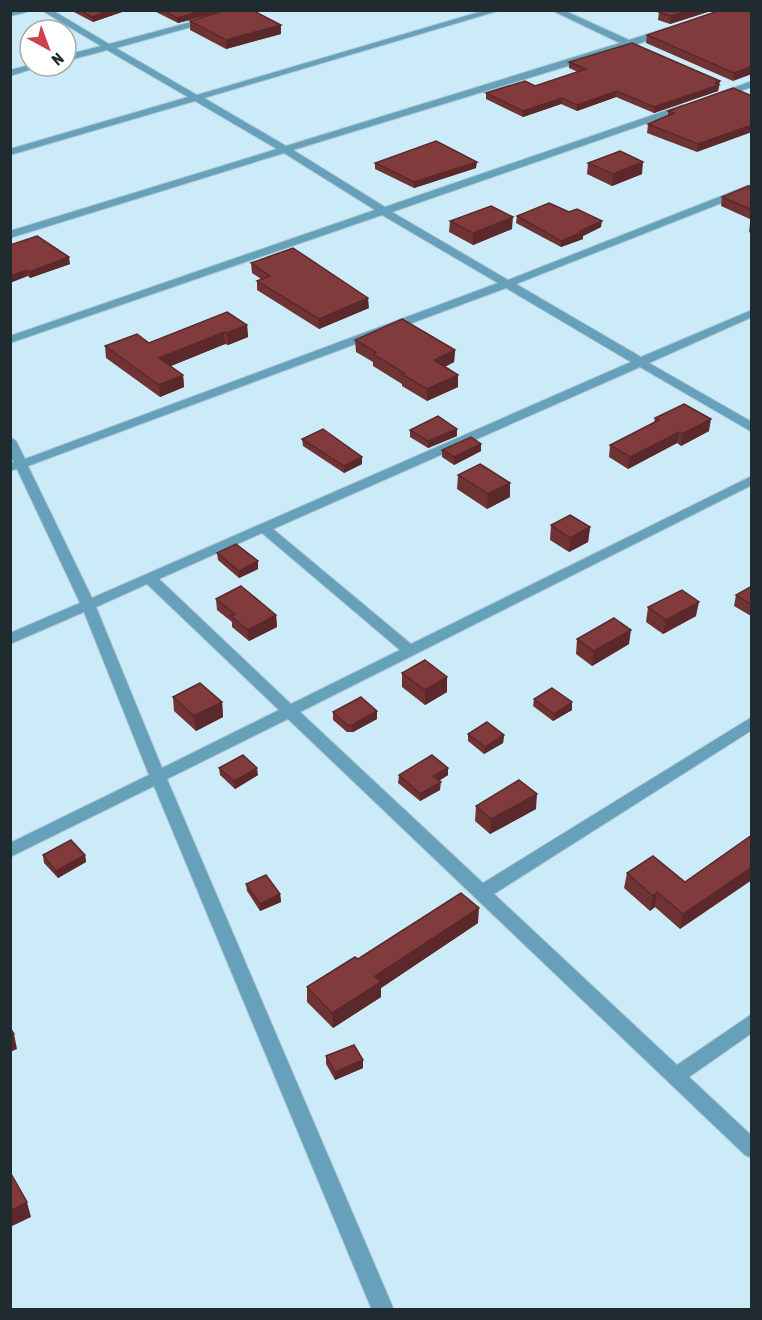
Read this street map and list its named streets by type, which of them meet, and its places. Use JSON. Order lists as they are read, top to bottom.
{
  "north": "bottom right"
}
